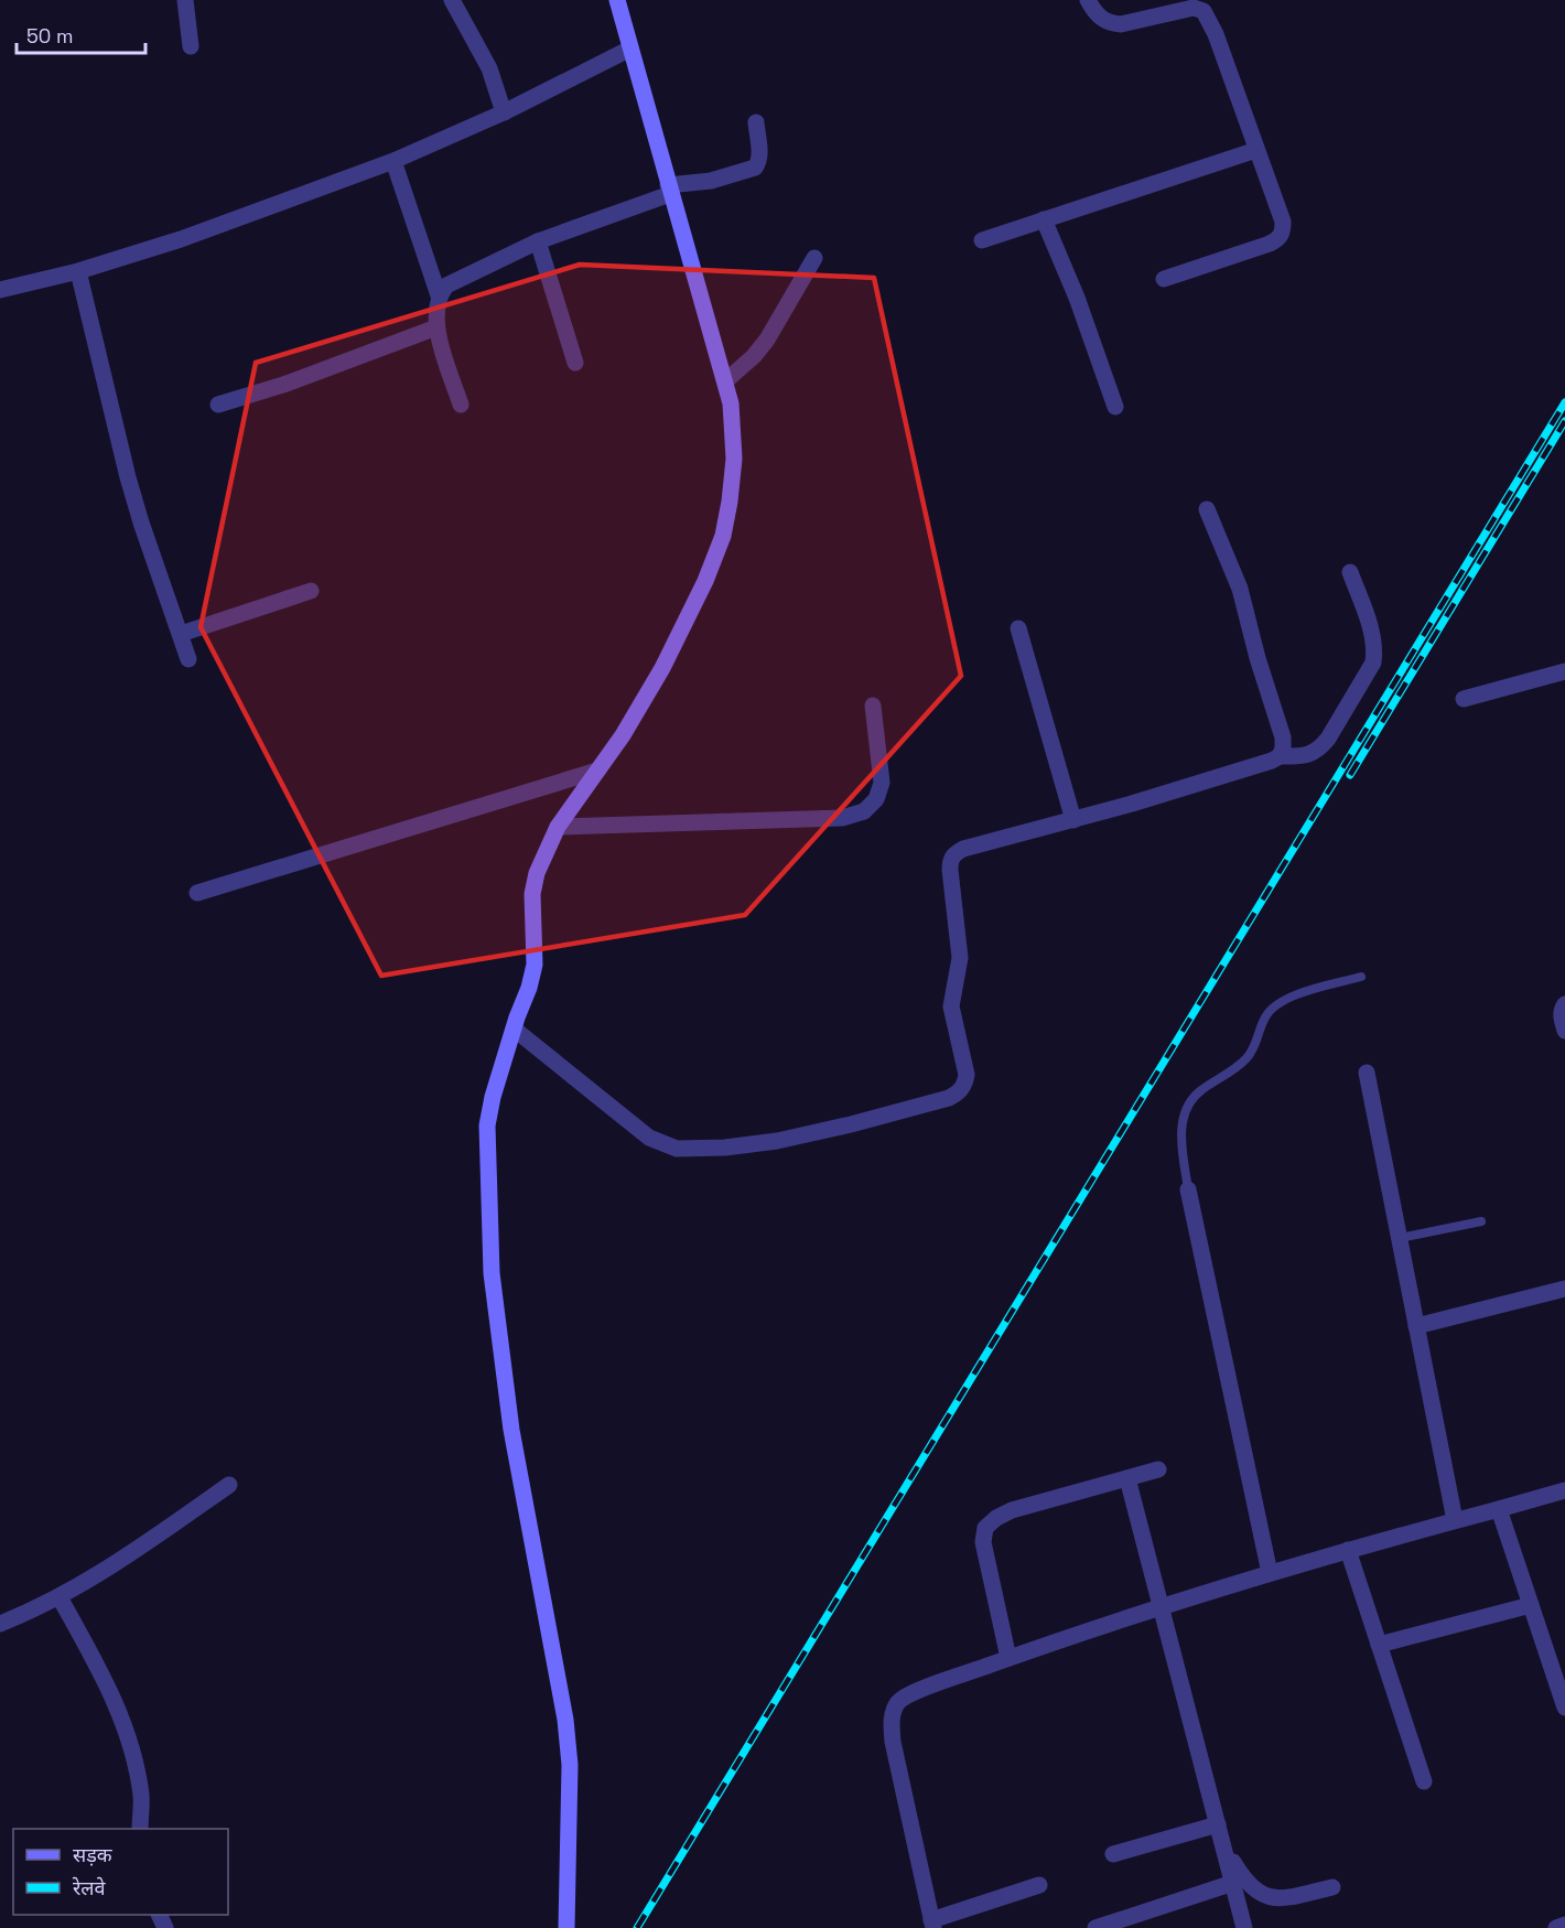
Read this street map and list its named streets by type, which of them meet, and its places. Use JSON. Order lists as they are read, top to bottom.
{
  "legend": ["सड़क", "रेलवे"],
  "scale_bar": "50 m"
}
